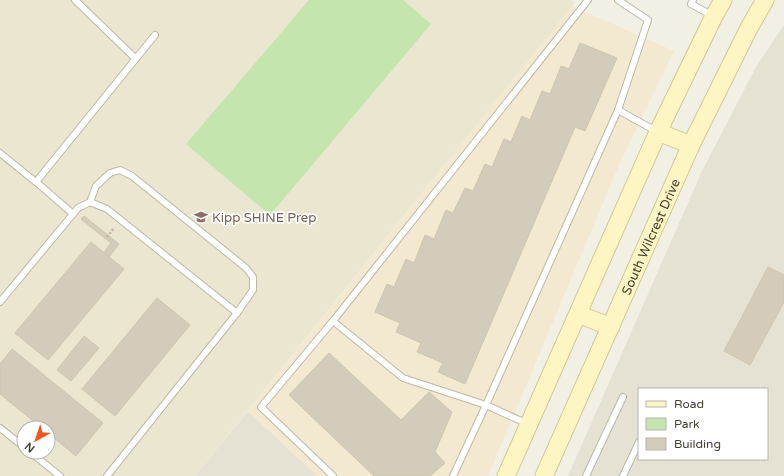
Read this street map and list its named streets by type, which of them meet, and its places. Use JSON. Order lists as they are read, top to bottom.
{
  "streets": {
    "main road": ["South Wilcrest Drive"]
  },
  "places": {
    "school or university": ["Kipp SHINE Prep"]
  },
  "legend": ["Road", "Park", "Building"],
  "north": "bottom left"
}
